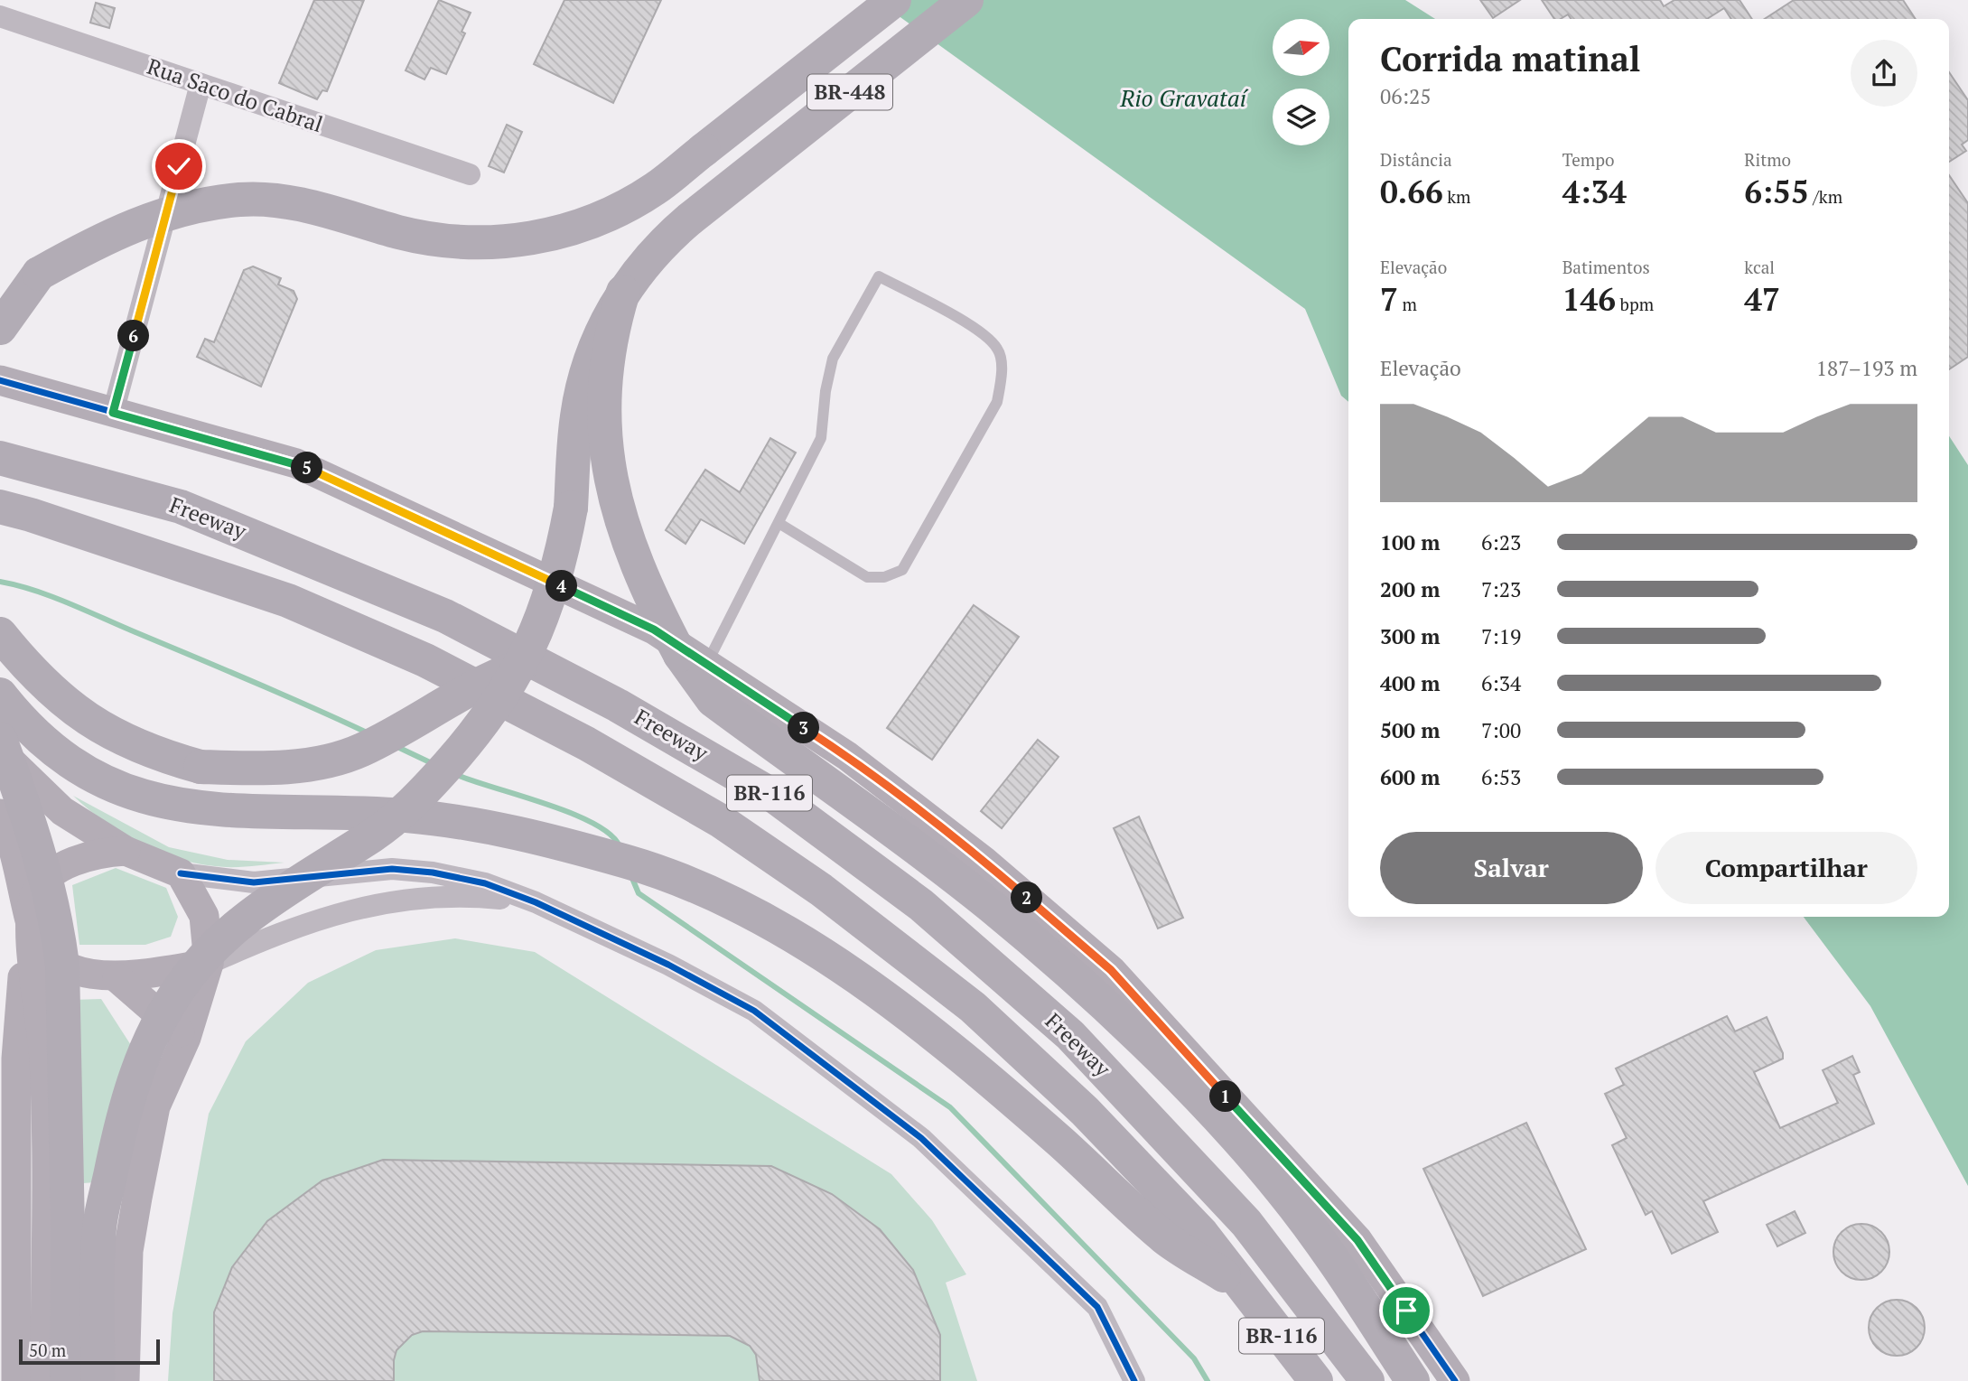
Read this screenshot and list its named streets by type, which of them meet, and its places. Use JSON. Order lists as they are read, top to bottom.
{
  "streets": {
    "highway": ["BR-448", "Freeway", "BR-116"],
    "street": ["Rua Saco do Cabral"]
  },
  "water": ["Rio Gravataí"],
  "scale_bar": "50 m",
  "north": "right",
  "page": {
    "heading": ["Corrida matinal", "06:25"],
    "stats": [
      ["Distância", "0.66 km"],
      ["Tempo", "4:34"],
      ["Ritmo", "6:55 /km"],
      ["Elevação", "7 m"],
      ["Batimentos", "146 bpm"],
      ["kcal", "47"]
    ],
    "pins": [
      "6",
      "5",
      "4",
      "3",
      "2",
      "1"
    ],
    "chart": ["Elevação", "187–193 m"],
    "list": [
      {
        "name": "100 m",
        "note": "6:23"
      },
      {
        "name": "200 m",
        "note": "7:23"
      },
      {
        "name": "300 m",
        "note": "7:19"
      },
      {
        "name": "400 m",
        "note": "6:34"
      },
      {
        "name": "500 m",
        "note": "7:00"
      },
      {
        "name": "600 m",
        "note": "6:53"
      }
    ],
    "buttons": ["Salvar", "Compartilhar"],
    "scale": "50 m"
  }
}
